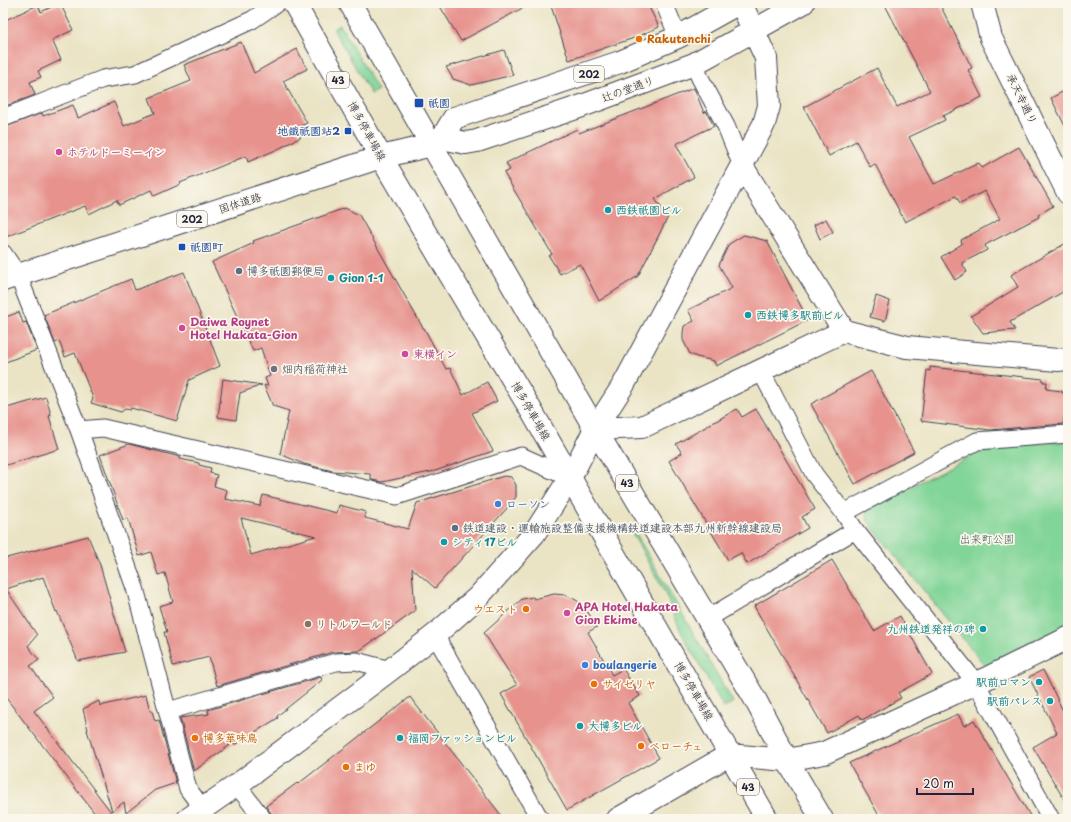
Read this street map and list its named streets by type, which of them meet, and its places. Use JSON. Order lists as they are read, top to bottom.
{
  "streets": {
    "main road": [
      "202",
      "43",
      "辻の堂通り",
      "承天寺通り",
      "博多停車場線",
      "国体道路"
    ]
  },
  "crossings": [
    ["202", "43"],
    ["202", "辻の堂通り"],
    ["202", "国体道路"],
    ["43", "辻の堂通り"],
    ["43", "国体道路"],
    ["辻の堂通り", "国体道路"],
    ["博多停車場線", "国体道路"]
  ],
  "parks": ["出来町公園"],
  "places": {
    "other": [
      "Rakutenchi",
      "ホテルドーミーイン",
      "西鉄祇園ビル",
      "博多祇園郵便局",
      "Gion 1-1",
      "西鉄博多駅前ビル",
      "Daiwa Roynet Hotel Hakata-Gion",
      "東横イン",
      "畑内稲荷神社",
      "ローソン",
      "鉄道建設・運輸施設整備支援機構鉄道建設本部九州新幹線建設局",
      "シティ17ビル",
      "ウエスト",
      "APA Hotel Hakata Gion Ekime",
      "リトルワールド",
      "九州鉄道発祥の碑",
      "boulangerie",
      "駅前ロマン",
      "サイゼリヤ",
      "駅前パレス",
      "大博多ビル",
      "博多華味鳥",
      "福岡ファッションビル",
      "ベローチェ",
      "まゆ"
    ],
    "transit": ["祇園", "地鐵祇園站2", "祇園町"]
  },
  "scale_bar": "20 m"
}
